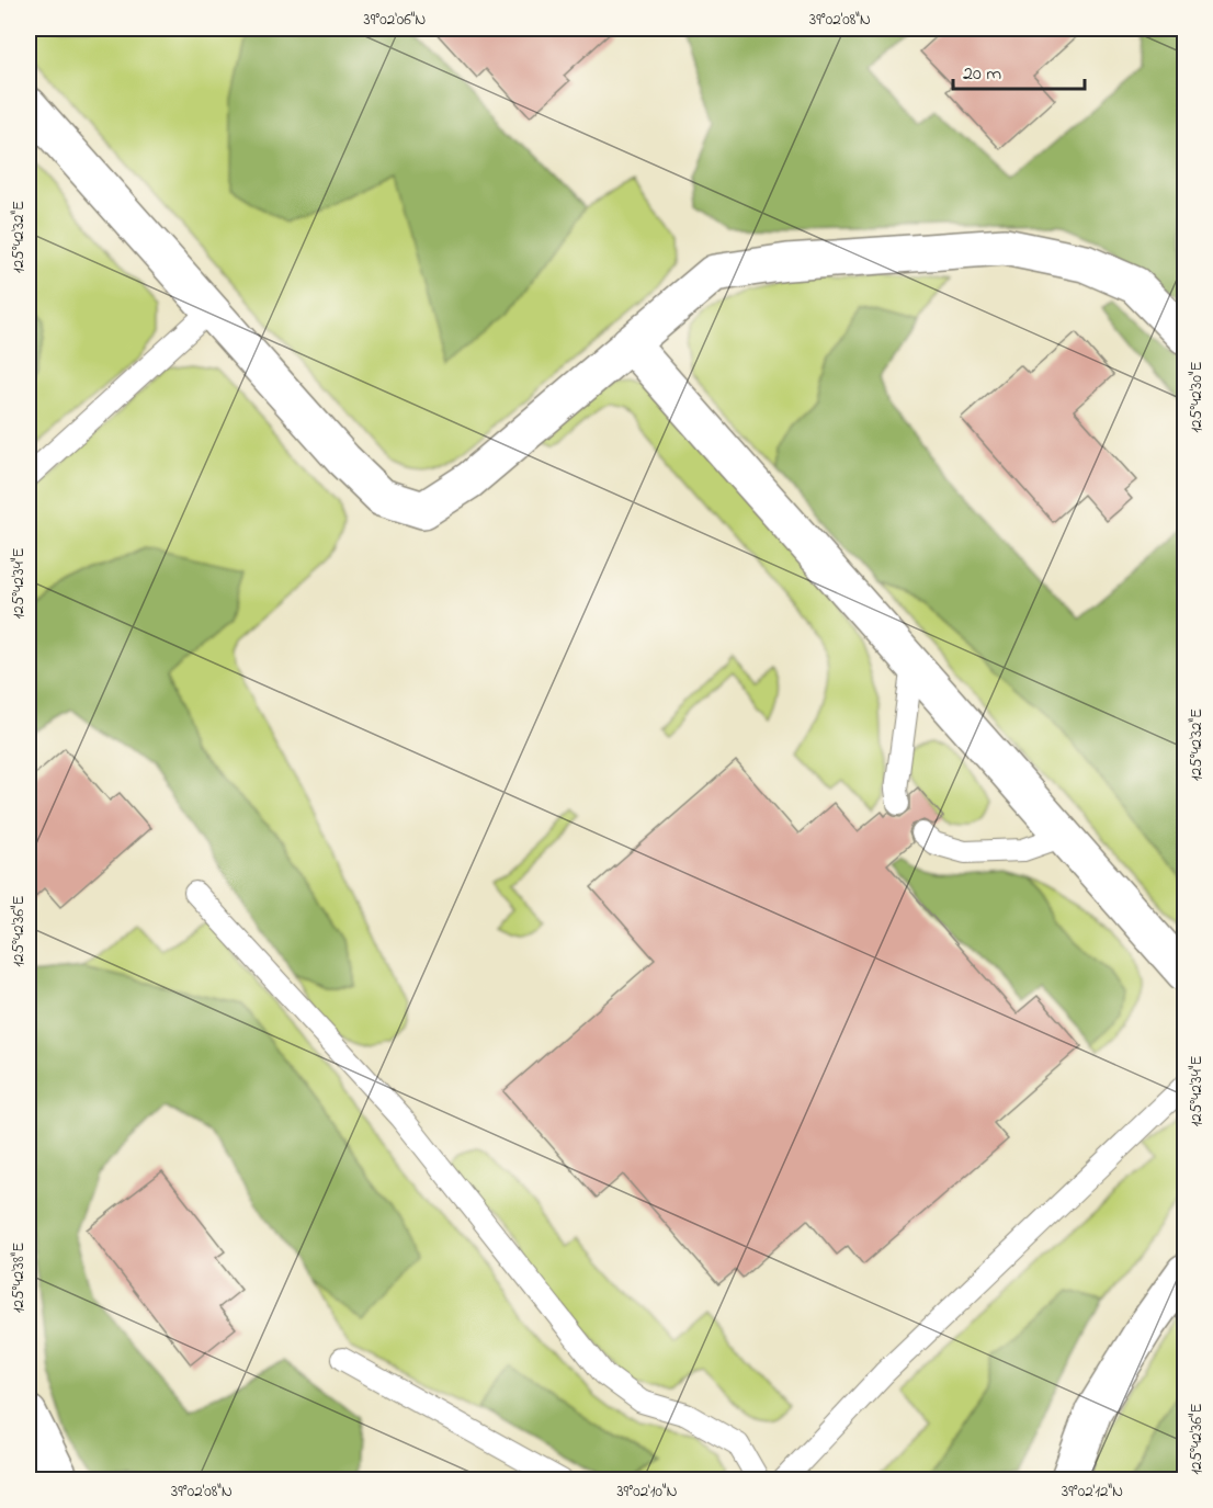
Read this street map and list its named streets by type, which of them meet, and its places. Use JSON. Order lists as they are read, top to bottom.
{
  "scale_bar": "20 m",
  "coordinates": [
    "39°02'06\"N",
    "39°02'08\"N",
    "125°42'32\"E",
    "125°42'30\"E",
    "125°42'34\"E",
    "125°42'36\"E",
    "125°42'38\"E",
    "39°02'10\"N",
    "39°02'12\"N"
  ]
}
